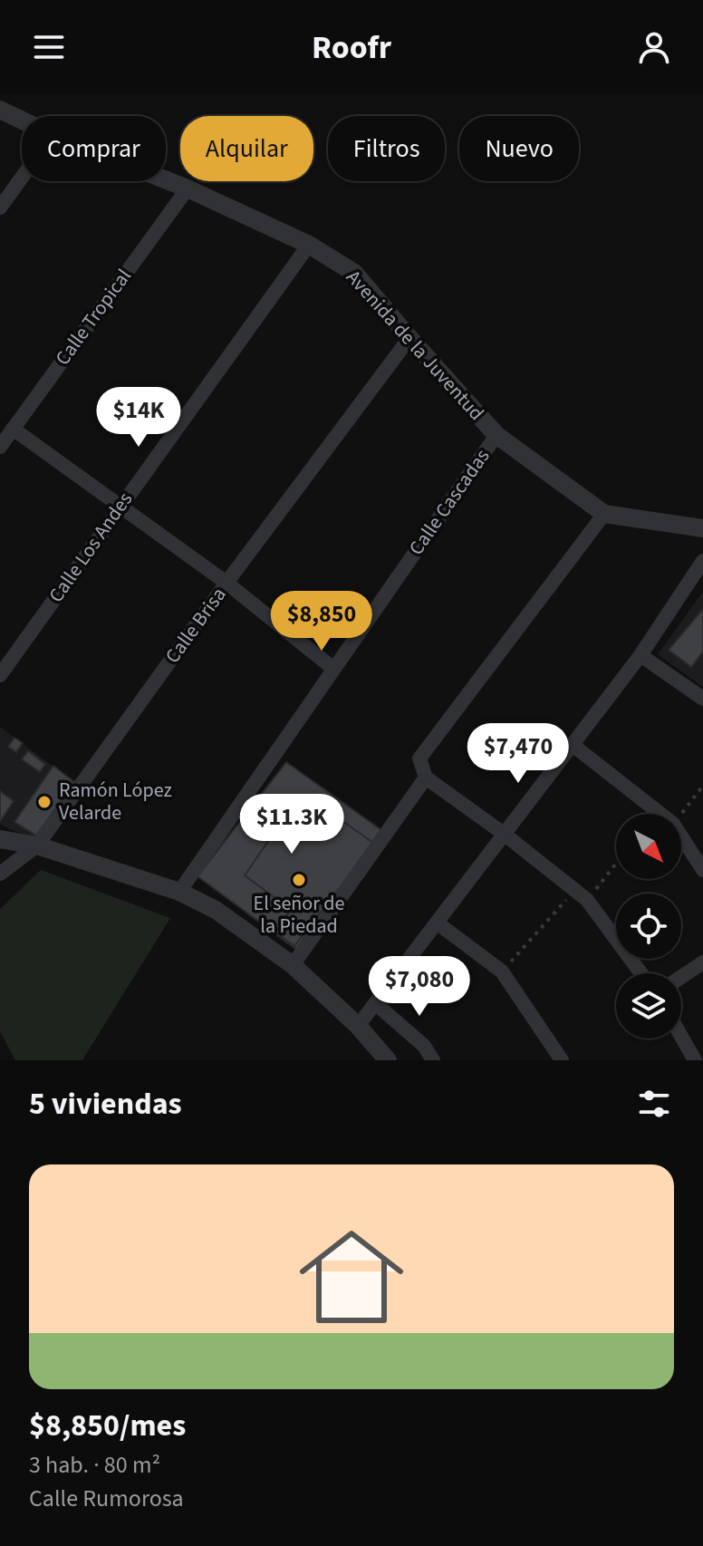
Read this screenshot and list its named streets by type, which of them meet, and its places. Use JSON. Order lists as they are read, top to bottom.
{
  "streets": {
    "street": [
      "Calle Tropical",
      "Avenida de la Juventud",
      "Calle Cascadas",
      "Calle Los Andes",
      "Calle Brisa"
    ]
  },
  "crossings": [
    ["Calle Tropical", "Avenida de la Juventud"],
    ["Avenida de la Juventud", "Calle Cascadas"],
    ["Avenida de la Juventud", "Calle Los Andes"],
    ["Avenida de la Juventud", "Calle Brisa"]
  ],
  "places": ["Ramón López Velarde", "El señor de la Piedad"],
  "north": "bottom right",
  "page": {
    "header": "Roofr",
    "chip": [
      "Comprar",
      "Alquilar",
      "Filtros",
      "Nuevo"
    ],
    "price": [
      "$14K",
      "$8,850",
      "$7,470",
      "$11.3K",
      "$7,080"
    ],
    "heading": "5 viviendas",
    "list": [
      {
        "name": "$8,850/mes",
        "note": "3 hab. · 80 m² · Calle Rumorosa"
      }
    ]
  }
}
